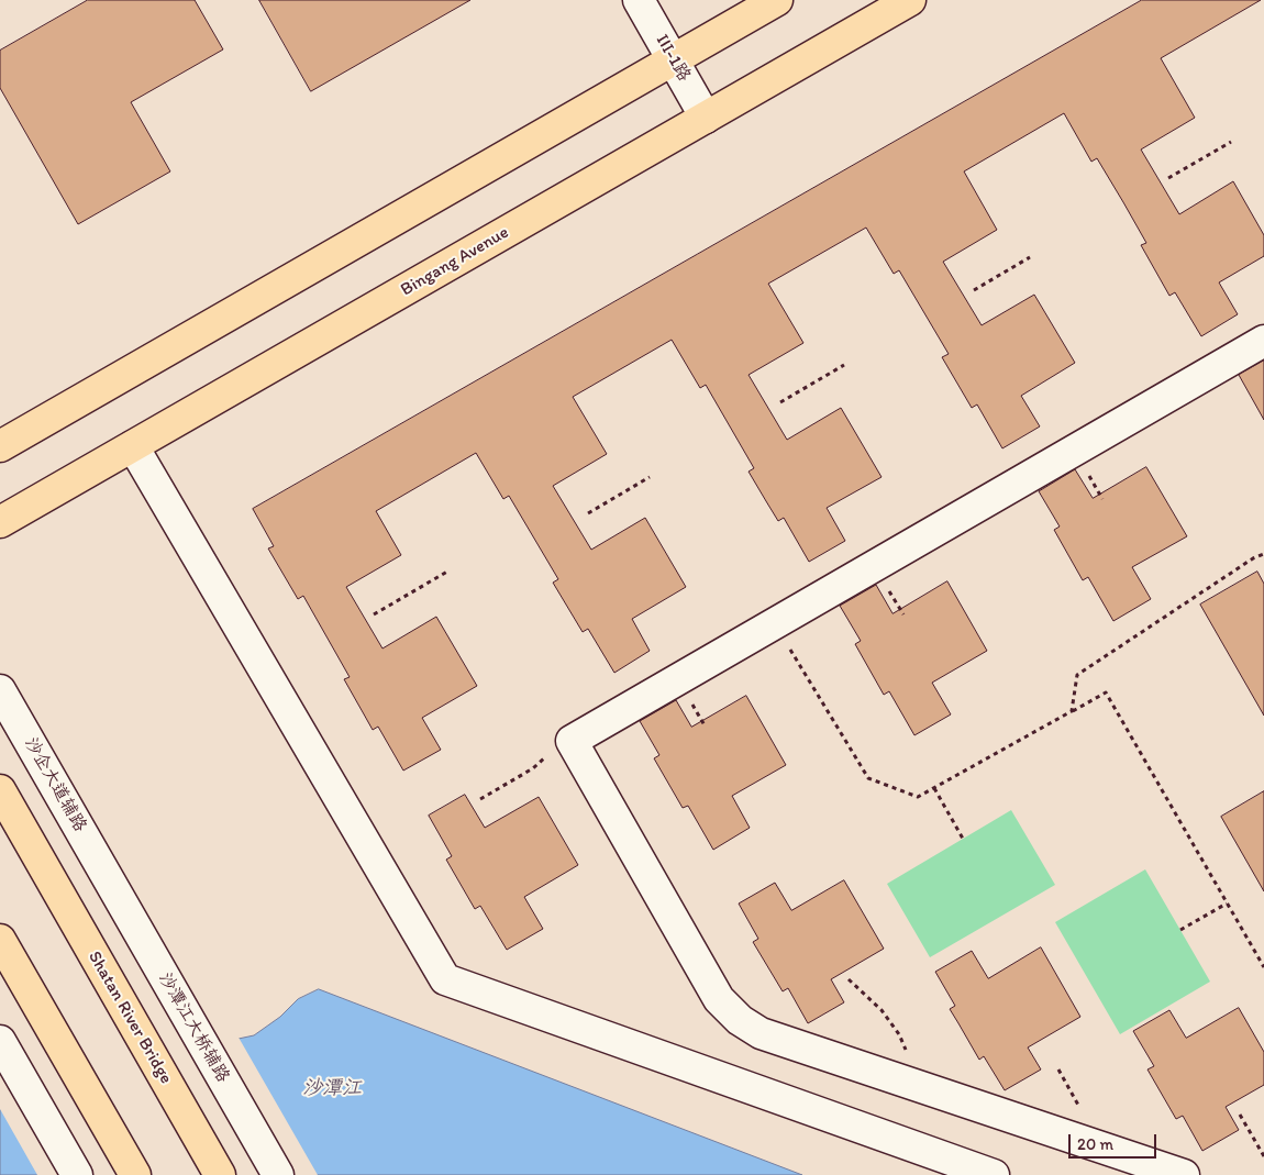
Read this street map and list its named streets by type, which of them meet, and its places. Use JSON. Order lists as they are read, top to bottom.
{
  "streets": {
    "main road": ["Bingang Avenue", "Shatan River Bridge"],
    "street": ["III-1路", "沙企大道辅路", "沙潭江大桥辅路"]
  },
  "crossings": [
    ["III-1路", "Bingang Avenue"],
    ["沙企大道辅路", "沙潭江大桥辅路"]
  ],
  "water": ["沙潭江"],
  "scale_bar": "20 m"
}
